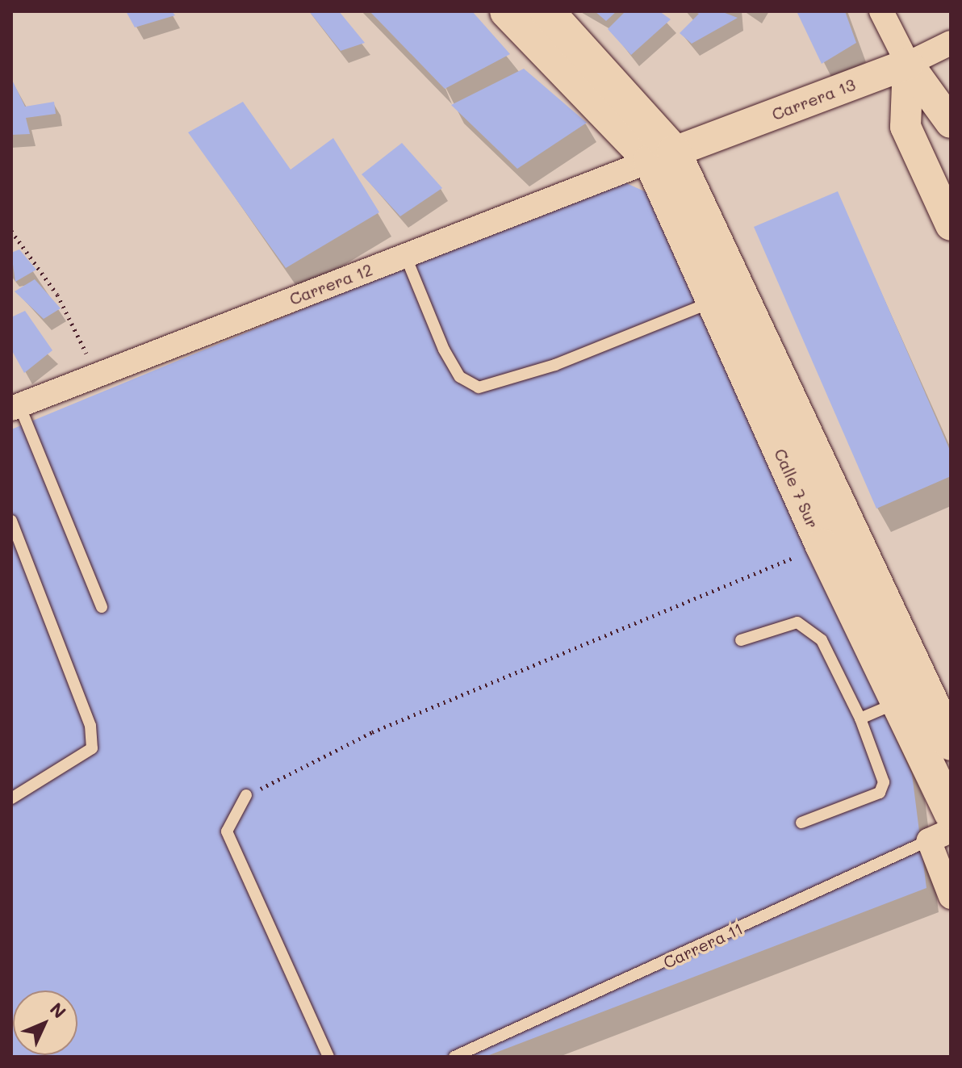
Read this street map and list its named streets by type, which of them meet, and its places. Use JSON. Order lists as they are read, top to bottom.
{
  "streets": {
    "main road": ["Calle 7 Sur"],
    "street": ["Carrera 13", "Carrera 12"],
    "lane": ["Carrera 11"]
  },
  "crossings": [
    ["Carrera 13", "Carrera 12"],
    ["Carrera 13", "Calle 7 Sur"],
    ["Carrera 12", "Calle 7 Sur"]
  ],
  "north": "top right"
}
